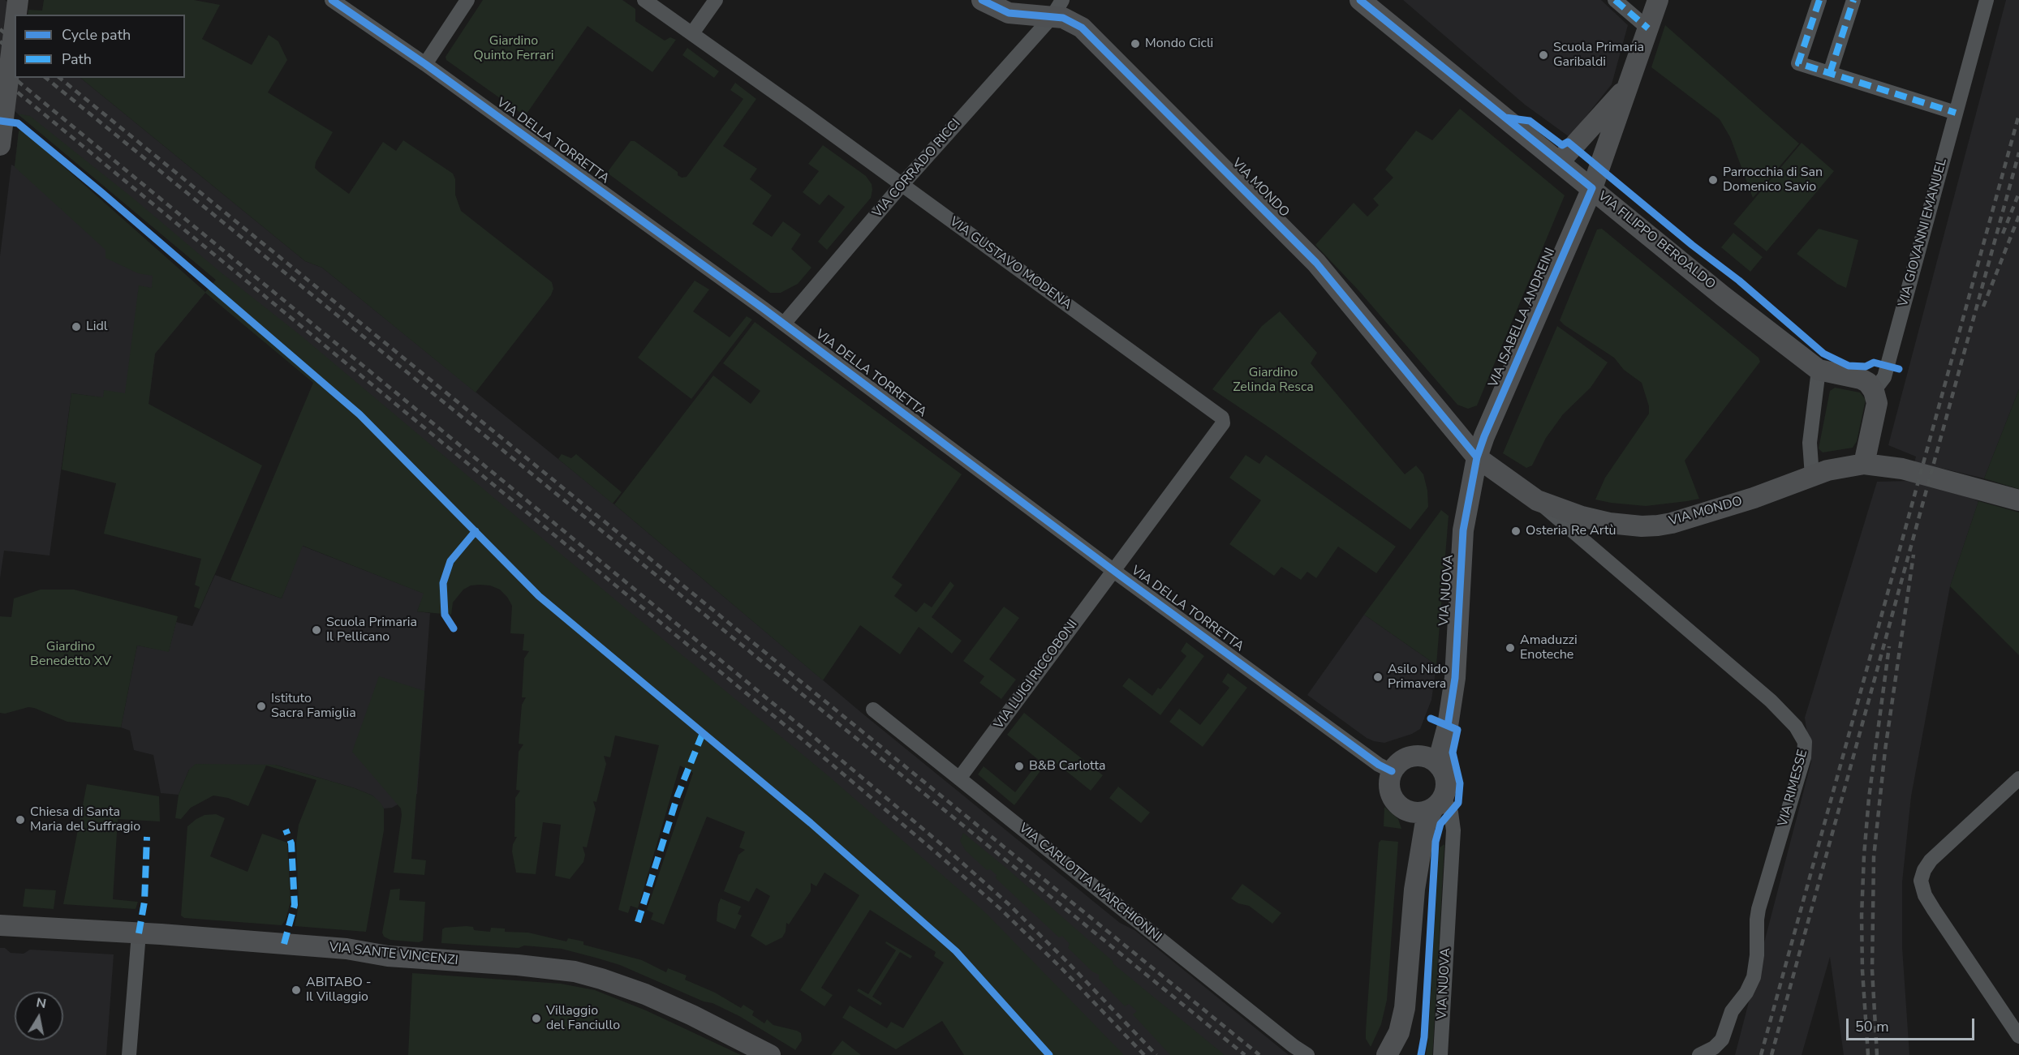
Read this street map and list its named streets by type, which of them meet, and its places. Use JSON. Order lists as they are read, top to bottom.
{
  "streets": {
    "street": [
      "VIA DELLA TORRETTA",
      "VIA CORRADO RICCI",
      "VIA MONDO",
      "VIA GIOVANNI EMANUEL",
      "VIA FILIPPO BEROALDO",
      "VIA GUSTAVO MODENA",
      "VIA ISABELLA ANDREINI",
      "VIA NUOVA",
      "VIA LUIGI RICCOBONI",
      "VIA RIMESSE",
      "VIA CARLOTTA MARCHIONNI",
      "VIA SANTE VINCENZI"
    ]
  },
  "crossings": [
    ["VIA DELLA TORRETTA", "VIA CORRADO RICCI"],
    ["VIA DELLA TORRETTA", "VIA GUSTAVO MODENA"],
    ["VIA DELLA TORRETTA", "VIA NUOVA"],
    ["VIA DELLA TORRETTA", "VIA LUIGI RICCOBONI"],
    ["VIA CORRADO RICCI", "VIA MONDO"],
    ["VIA CORRADO RICCI", "VIA GUSTAVO MODENA"],
    ["VIA MONDO", "VIA ISABELLA ANDREINI"],
    ["VIA MONDO", "VIA NUOVA"],
    ["VIA MONDO", "VIA RIMESSE"],
    ["VIA GIOVANNI EMANUEL", "VIA FILIPPO BEROALDO"],
    ["VIA FILIPPO BEROALDO", "VIA ISABELLA ANDREINI"],
    ["VIA GUSTAVO MODENA", "VIA LUIGI RICCOBONI"],
    ["VIA ISABELLA ANDREINI", "VIA NUOVA"],
    ["VIA LUIGI RICCOBONI", "VIA CARLOTTA MARCHIONNI"]
  ],
  "parks": ["Giardino Quinto Ferrari", "Giardino Zelinda Resca", "Giardino Benedetto XV"],
  "places": [
    "Mondo Cicli",
    "Scuola Primaria Garibaldi",
    "Parrocchia di San Domenico Savio",
    "Lidl",
    "Osteria Re Artù",
    "Scuola Primaria Il Pellicano",
    "Amaduzzi Enoteche",
    "Asilo Nido Primavera",
    "Istituto Sacra Famiglia",
    "B&B Carlotta",
    "Chiesa di Santa Maria del Suffragio",
    "ABITABO - Il Villaggio",
    "Villaggio del Fanciullo"
  ],
  "legend": ["Cycle path", "Path"],
  "scale_bar": "50 m",
  "north": "top"
}
